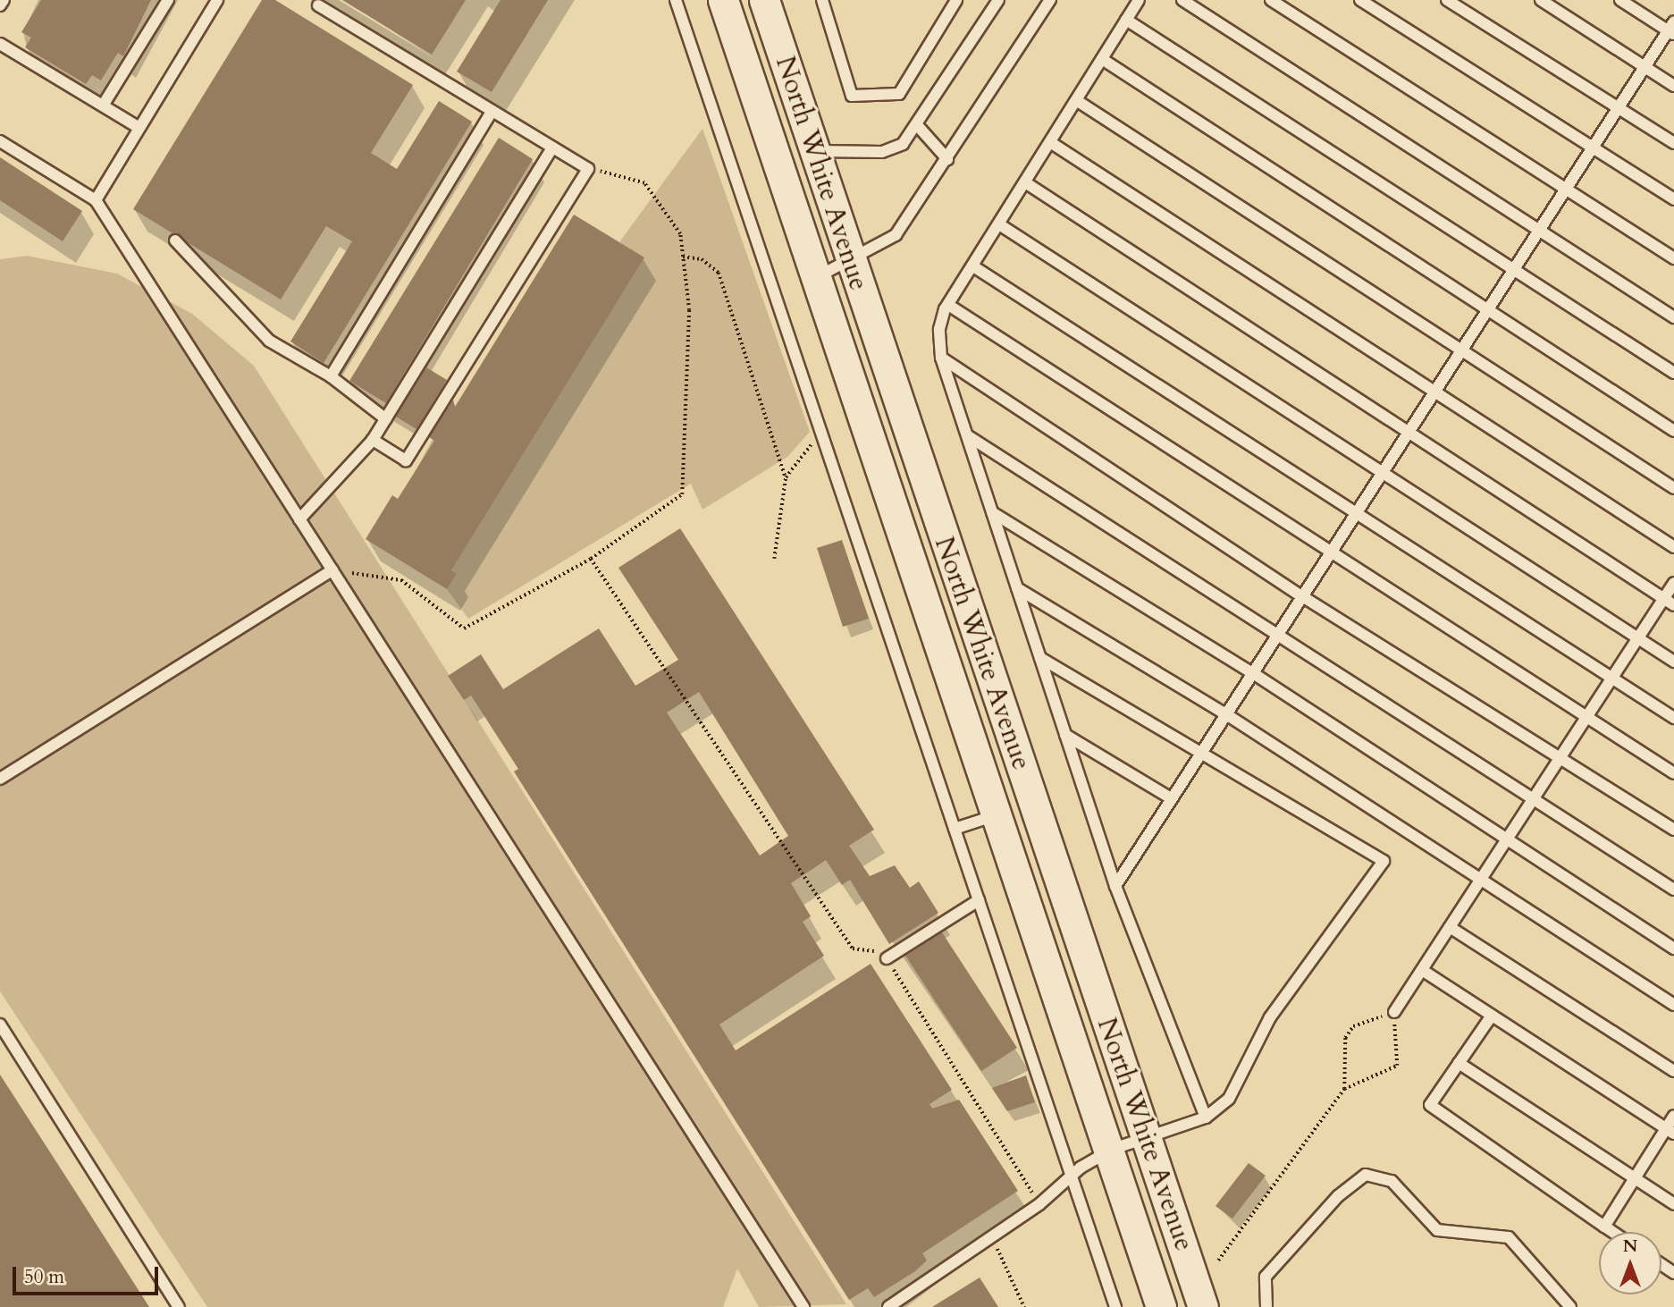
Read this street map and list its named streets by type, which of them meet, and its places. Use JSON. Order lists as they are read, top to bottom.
{
  "streets": {
    "main road": ["North White Avenue"]
  },
  "scale_bar": "50 m",
  "north": "top"
}
